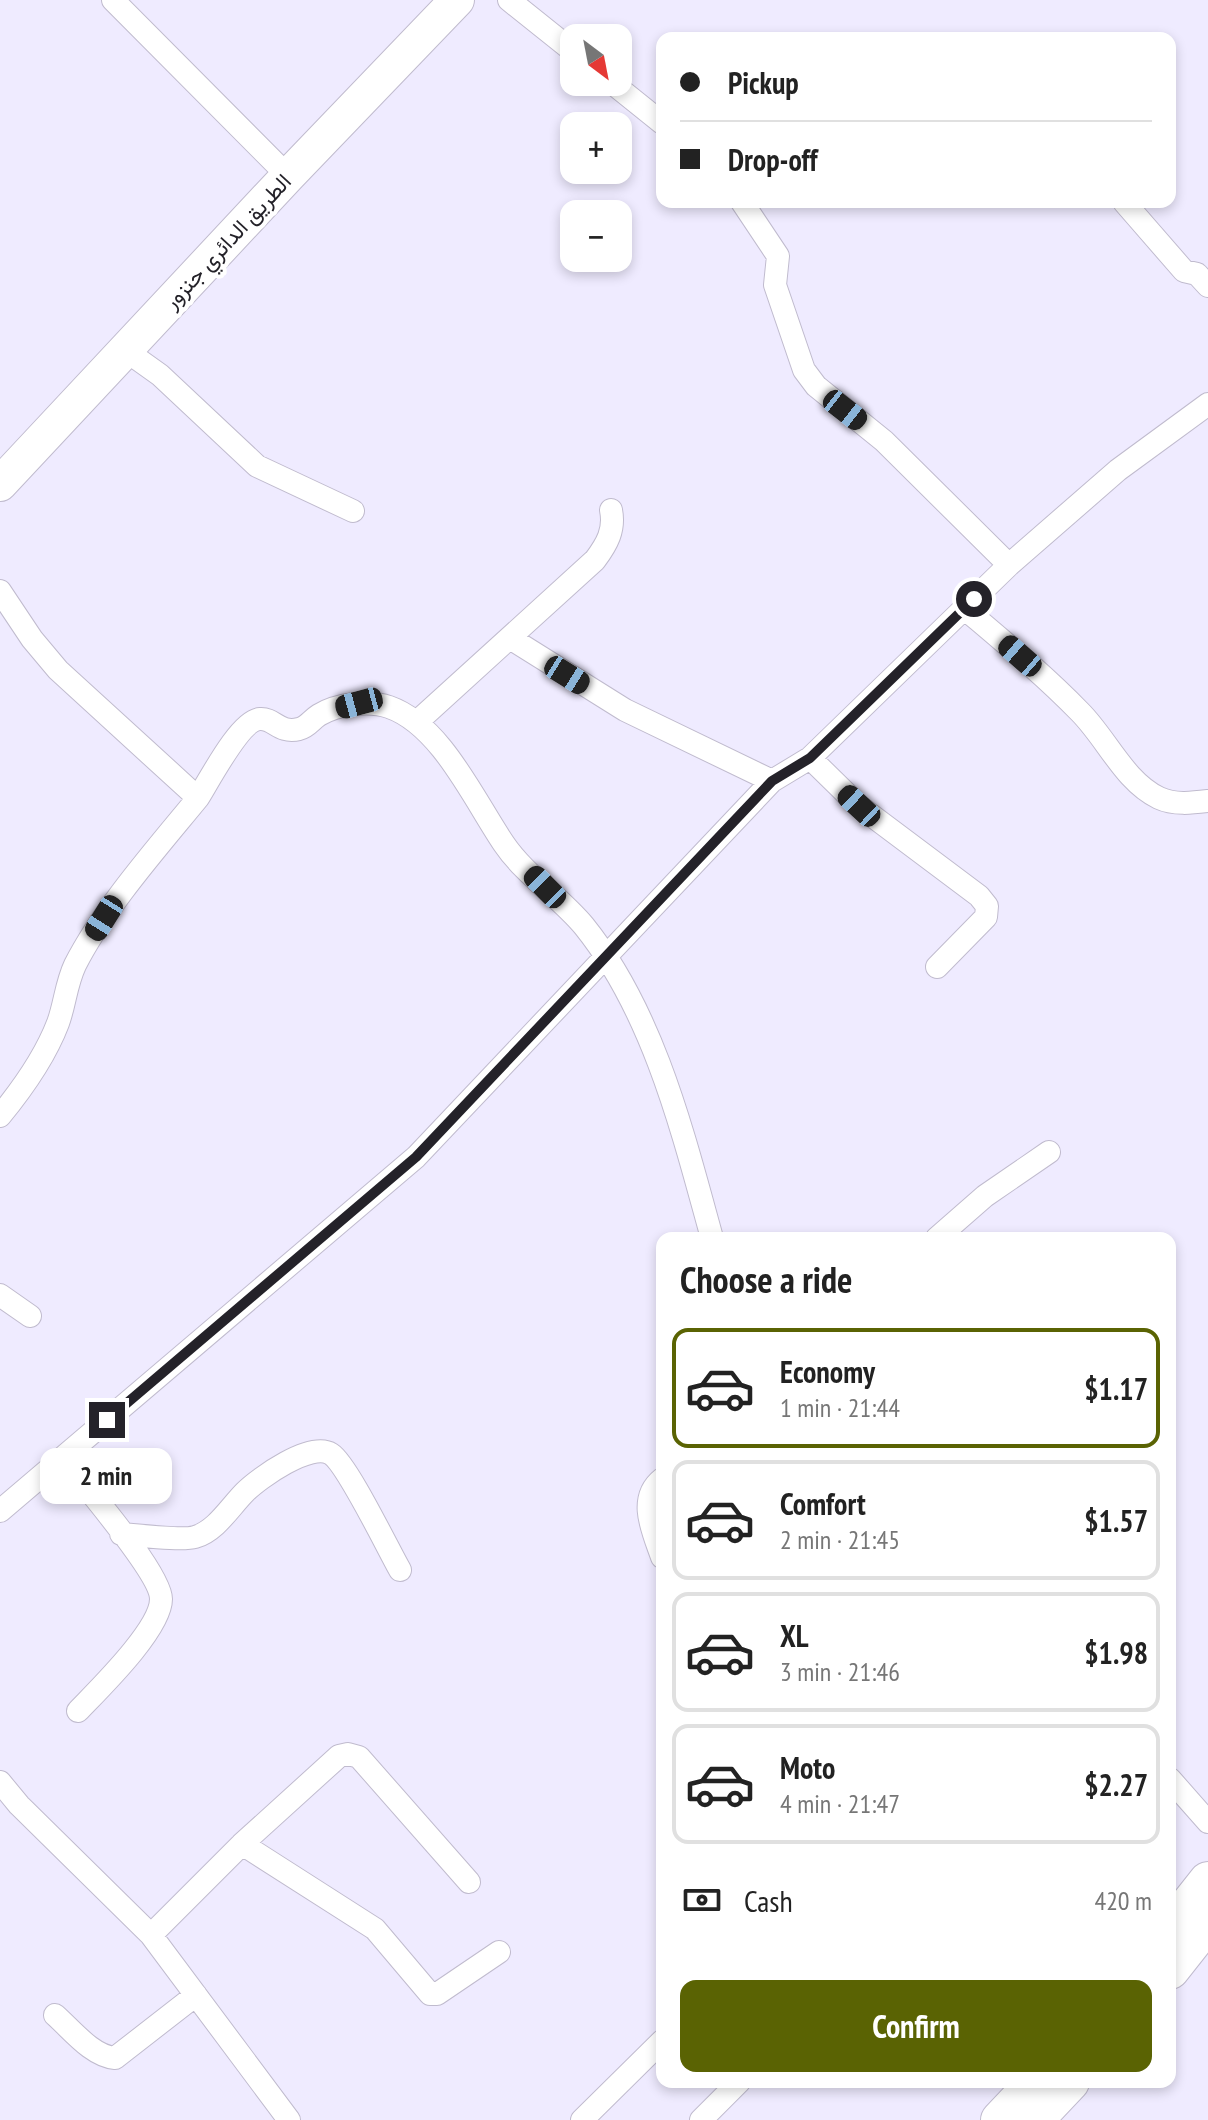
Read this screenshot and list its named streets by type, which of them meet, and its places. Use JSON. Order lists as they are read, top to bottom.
{
  "streets": {
    "main road": ["الطريق الدائري جنزور"]
  },
  "north": "bottom right",
  "page": {
    "map_buttons": ["+", "−"],
    "banner": ["Pickup", "Drop-off"],
    "heading": "Choose a ride",
    "list": [
      {
        "name": "Economy",
        "note": "1 min · 21:44",
        "value": "$1.17"
      },
      {
        "name": "Comfort",
        "note": "2 min · 21:45",
        "value": "$1.57"
      },
      {
        "name": "XL",
        "note": "3 min · 21:46",
        "value": "$1.98"
      },
      {
        "name": "Moto",
        "note": "4 min · 21:47",
        "value": "$2.27"
      }
    ],
    "bubble": "2 min",
    "pay": ["Cash", "420 m"],
    "buttons": "Confirm"
  }
}
